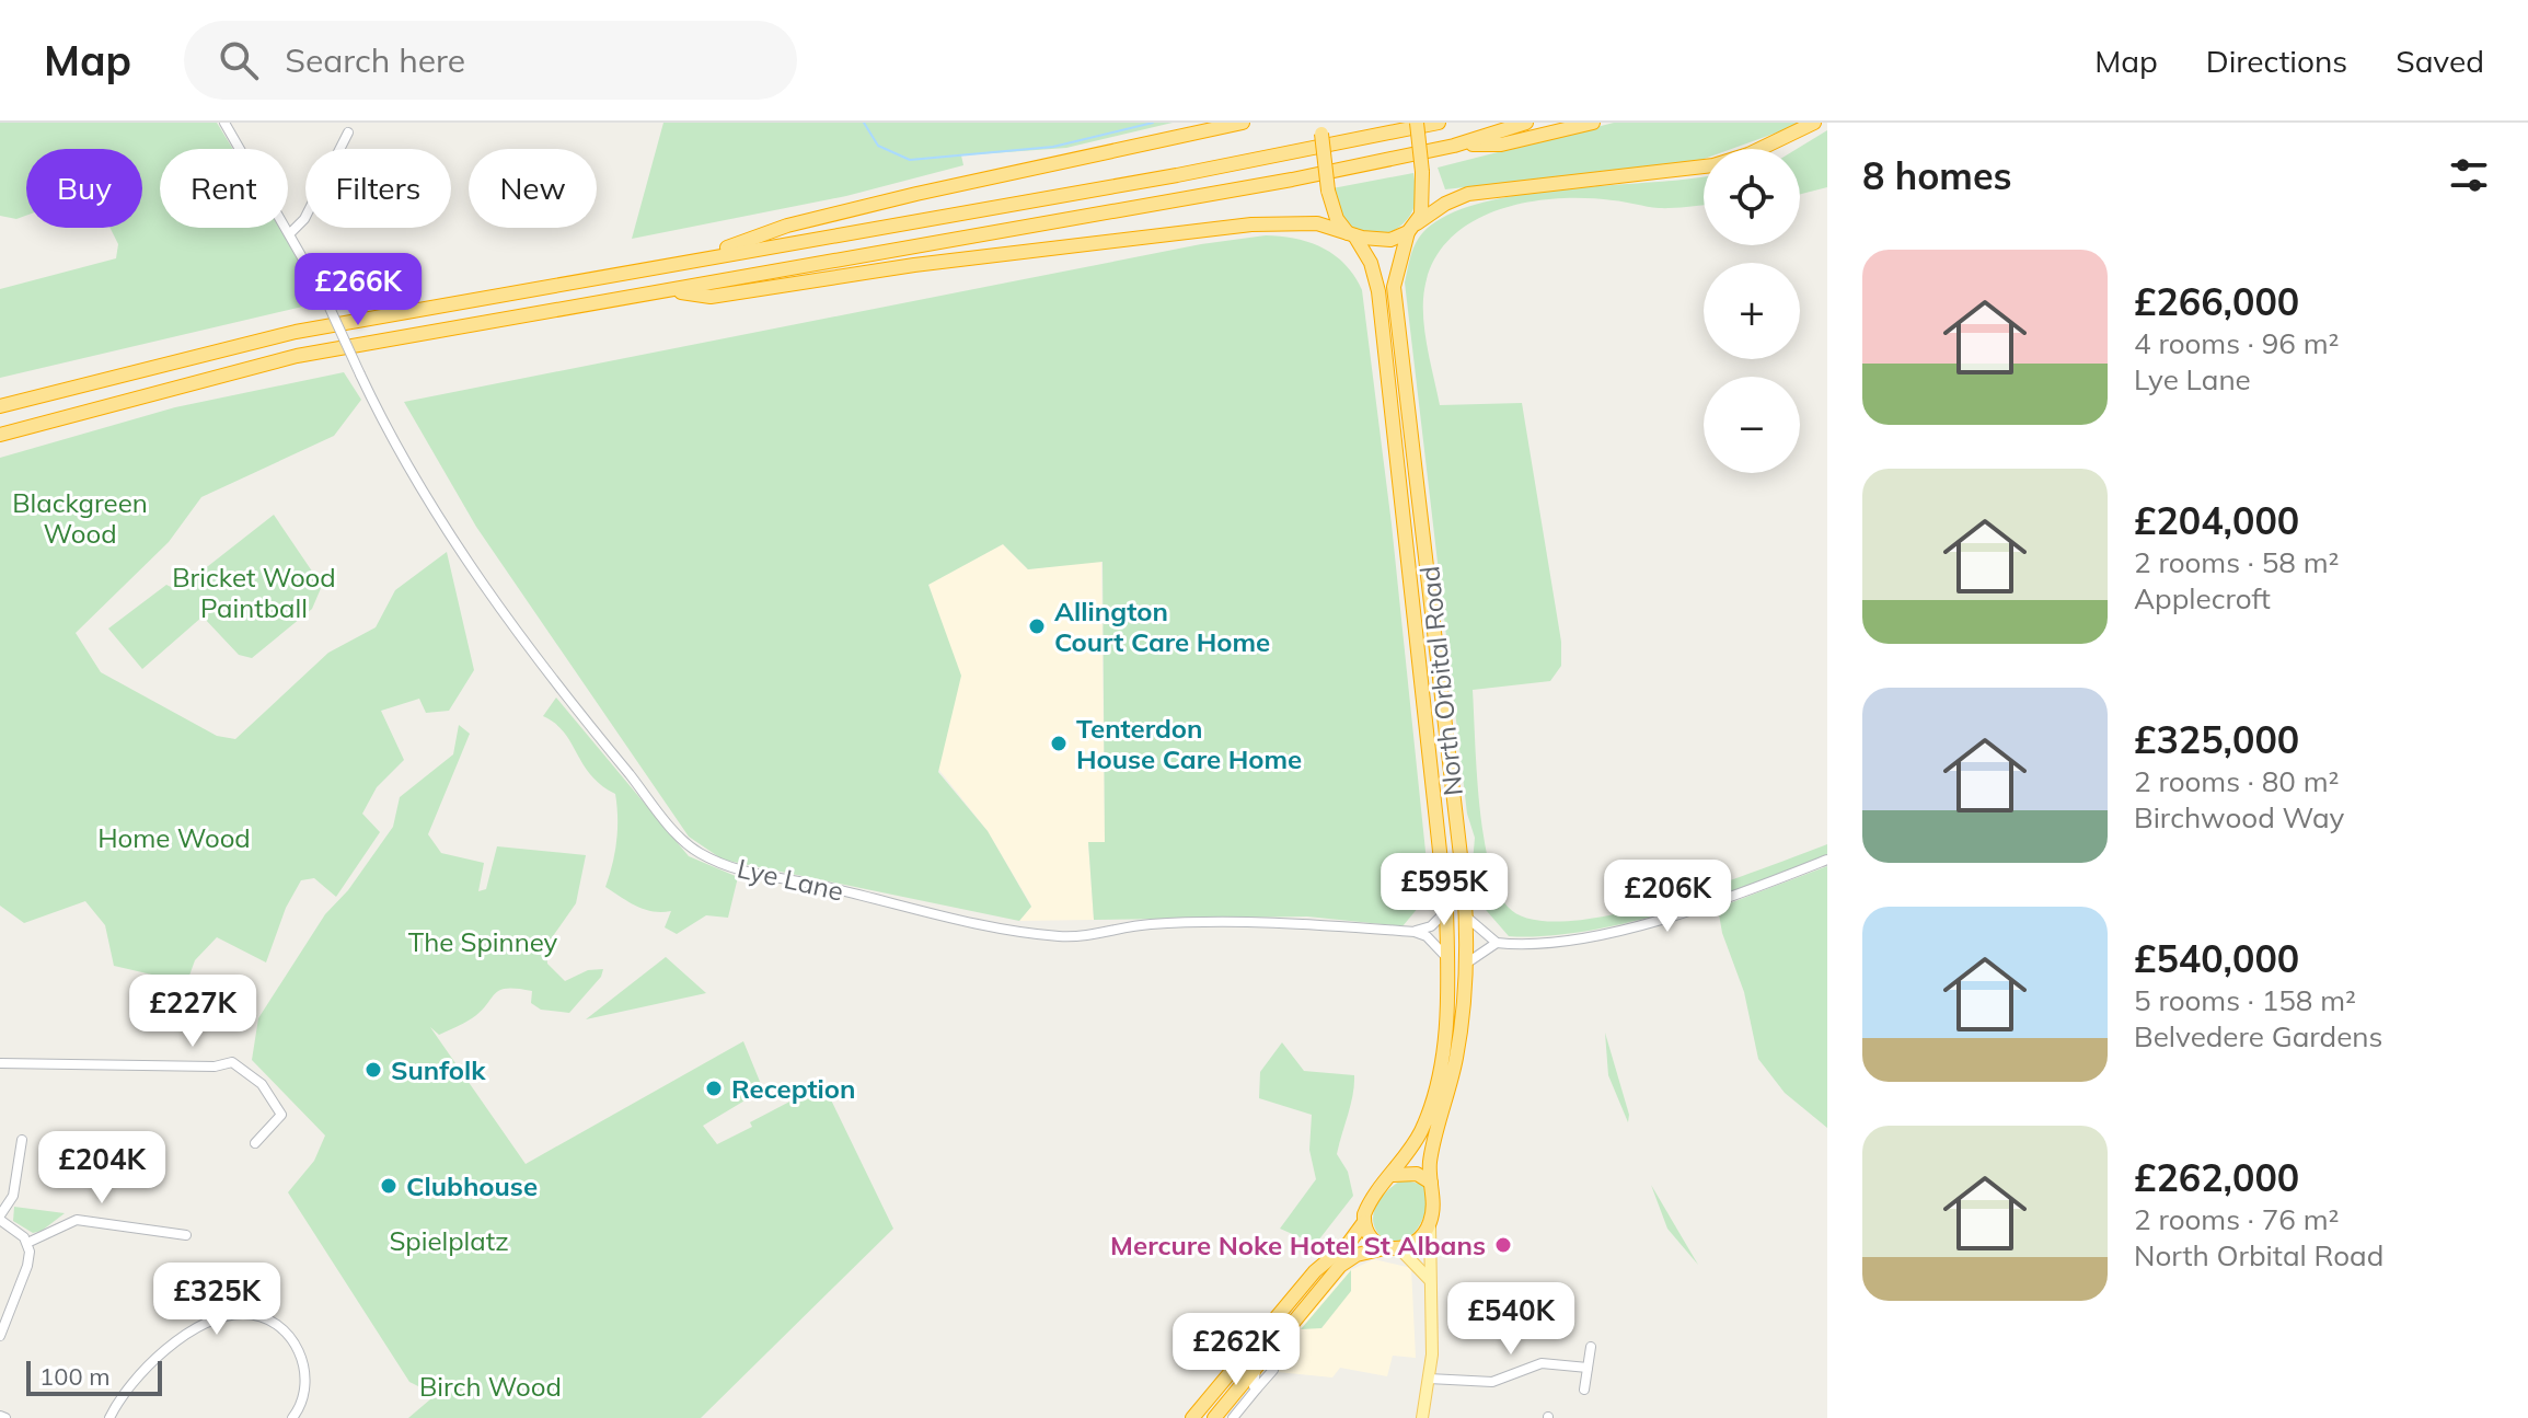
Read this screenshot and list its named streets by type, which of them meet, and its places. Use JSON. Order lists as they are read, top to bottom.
{
  "streets": {
    "highway": ["North Orbital Road"],
    "street": ["Lye Lane"]
  },
  "parks": [
    "Blackgreen Wood",
    "Bricket Wood Paintball",
    "Home Wood",
    "The Spinney",
    "Spielplatz",
    "Birch Wood"
  ],
  "places": [
    "Allington Court Care Home",
    "Tenterdon House Care Home",
    "Sunfolk",
    "Reception",
    "Clubhouse",
    "Mercure Noke Hotel St Albans"
  ],
  "scale_bar": "100 m",
  "page": {
    "header": "Map",
    "search": "Search here",
    "nav": ["Map", "Directions", "Saved"],
    "heading": "8 homes",
    "map_buttons": ["+", "−"],
    "chip": [
      "Buy",
      "Rent",
      "Filters",
      "New"
    ],
    "list": [
      {
        "name": "£266,000",
        "note": "4 rooms · 96 m² · Lye Lane"
      },
      {
        "name": "£204,000",
        "note": "2 rooms · 58 m² · Applecroft"
      },
      {
        "name": "£325,000",
        "note": "2 rooms · 80 m² · Birchwood Way"
      },
      {
        "name": "£540,000",
        "note": "5 rooms · 158 m² · Belvedere Gardens"
      },
      {
        "name": "£262,000",
        "note": "2 rooms · 76 m² · North Orbital Road"
      }
    ],
    "price": [
      "£266K",
      "£595K",
      "£206K",
      "£227K",
      "£204K",
      "£325K",
      "£540K",
      "£262K"
    ],
    "scale": "100 m"
  }
}
